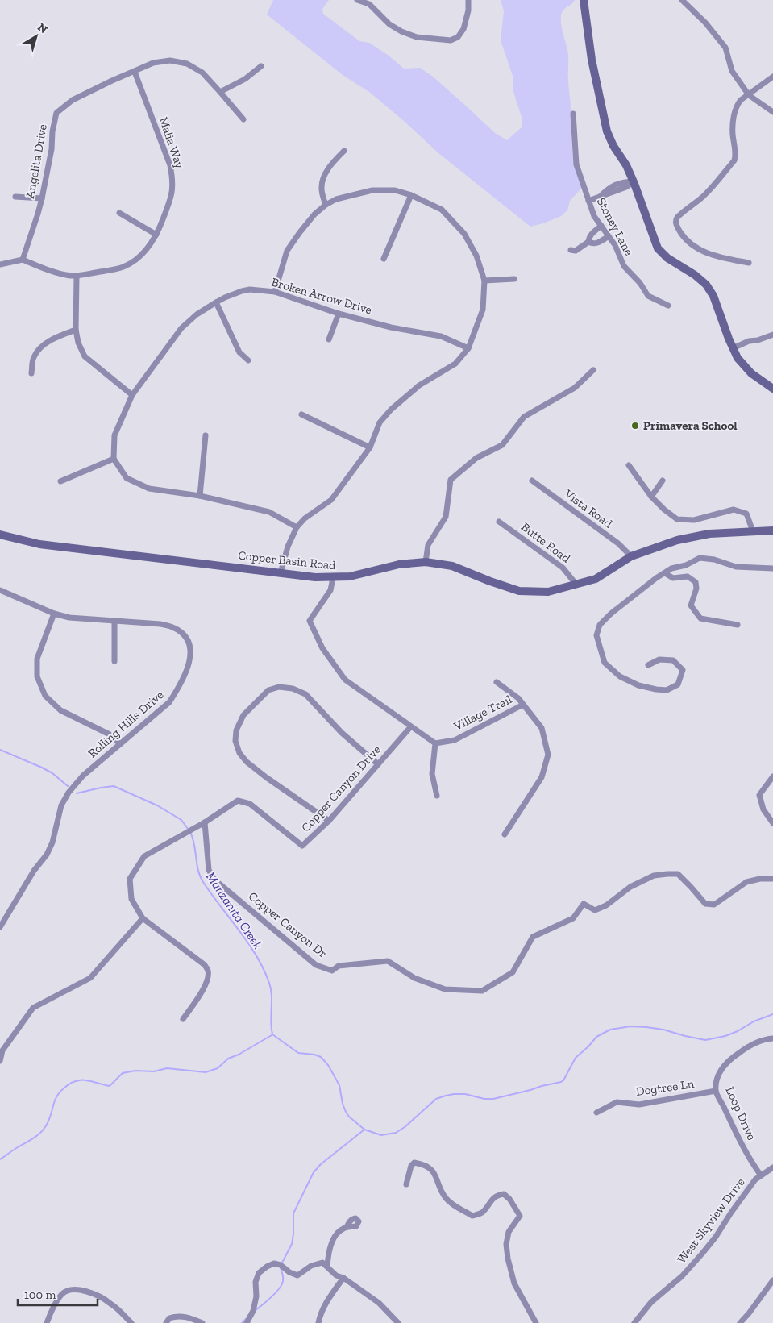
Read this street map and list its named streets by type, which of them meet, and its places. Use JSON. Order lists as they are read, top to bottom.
{
  "streets": {
    "street": [
      "Malia Way",
      "Angelita Drive",
      "Stoney Lane",
      "Broken Arrow Drive",
      "Vista Road",
      "Butte Road",
      "Copper Basin Road",
      "Village Trail",
      "Rolling Hills Drive",
      "Copper Canyon Drive",
      "Copper Canyon Dr",
      "Dogtree Ln",
      "Loop Drive",
      "West Skyview Drive"
    ]
  },
  "crossings": [
    ["Malia Way", "Angelita Drive"],
    ["Vista Road", "Copper Basin Road"],
    ["Butte Road", "Copper Basin Road"],
    ["Copper Canyon Drive", "Copper Canyon Dr"],
    ["Dogtree Ln", "Loop Drive"],
    ["Loop Drive", "West Skyview Drive"]
  ],
  "water": ["Manzanita Creek"],
  "places": ["Primavera School"],
  "scale_bar": "100 m",
  "north": "top right"
}
